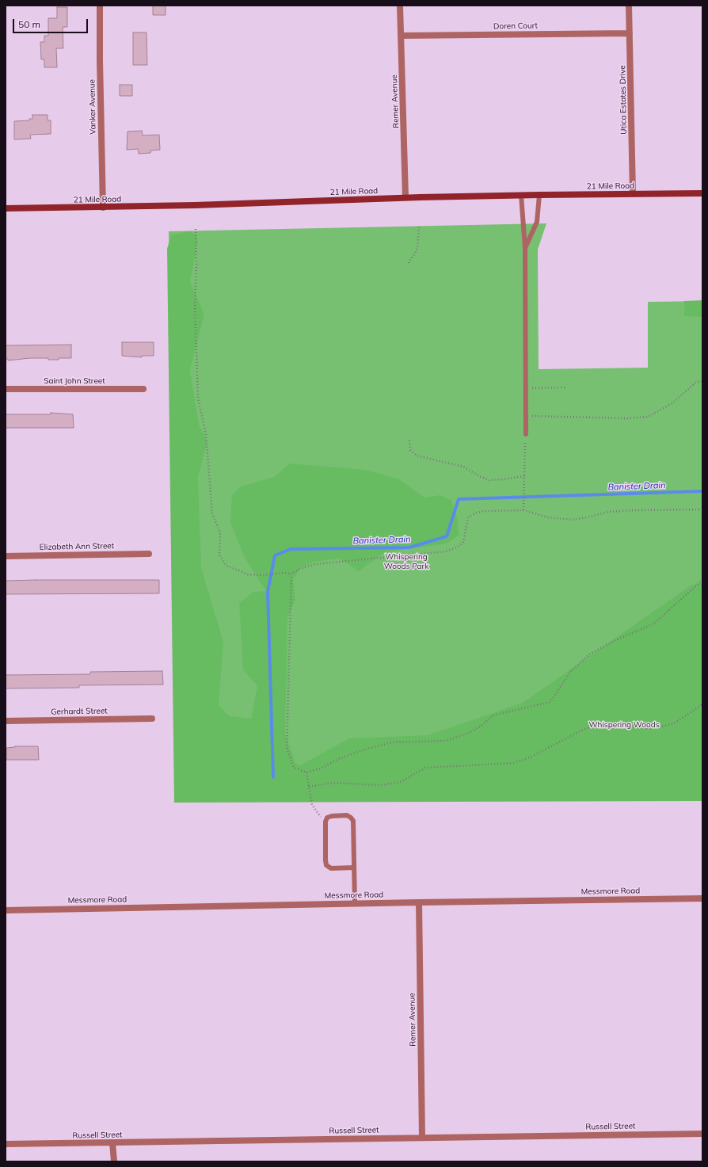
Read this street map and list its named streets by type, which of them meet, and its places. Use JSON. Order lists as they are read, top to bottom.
{
  "streets": {
    "street": [
      "Doren Court",
      "Utica Estates Drive",
      "Remer Avenue",
      "Vanker Avenue",
      "21 Mile Road",
      "Saint John Street",
      "Elizabeth Ann Street",
      "Gerhardt Street",
      "Messmore Road",
      "Russell Street"
    ]
  },
  "crossings": [
    ["Doren Court", "Utica Estates Drive"],
    ["Doren Court", "Remer Avenue"],
    ["Utica Estates Drive", "21 Mile Road"],
    ["Remer Avenue", "21 Mile Road"],
    ["Remer Avenue", "Messmore Road"],
    ["Remer Avenue", "Russell Street"],
    ["Vanker Avenue", "21 Mile Road"]
  ],
  "water": ["Banister Drain"],
  "parks": ["Whispering Woods Park", "Whispering Woods"],
  "scale_bar": "50 m"
}
